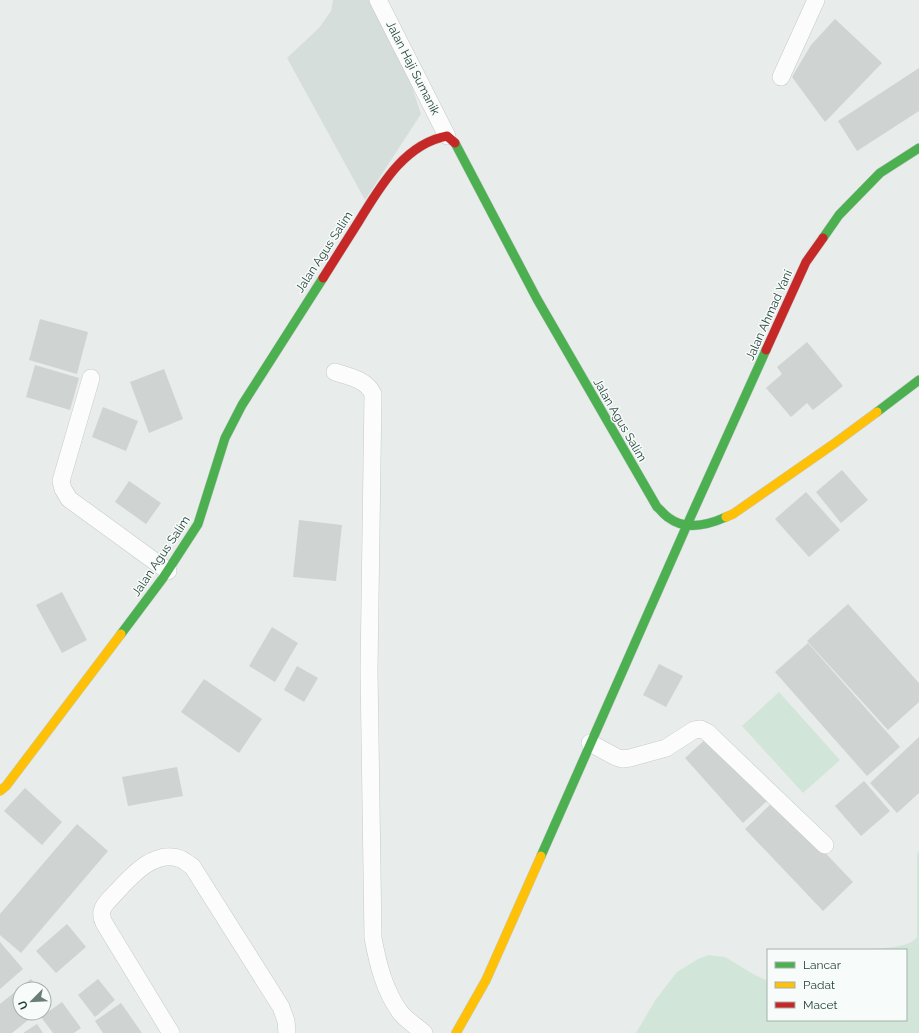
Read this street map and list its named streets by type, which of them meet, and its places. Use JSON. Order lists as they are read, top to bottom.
{
  "streets": {
    "main road": ["Jalan Agus Salim", "Jalan Ahmad Yani"],
    "street": ["Jalan Haji Sumanik"]
  },
  "crossings": [
    ["Jalan Haji Sumanik", "Jalan Agus Salim"],
    ["Jalan Agus Salim", "Jalan Ahmad Yani"]
  ],
  "legend": ["Lancar", "Padat", "Macet"],
  "north": "bottom left"
}
